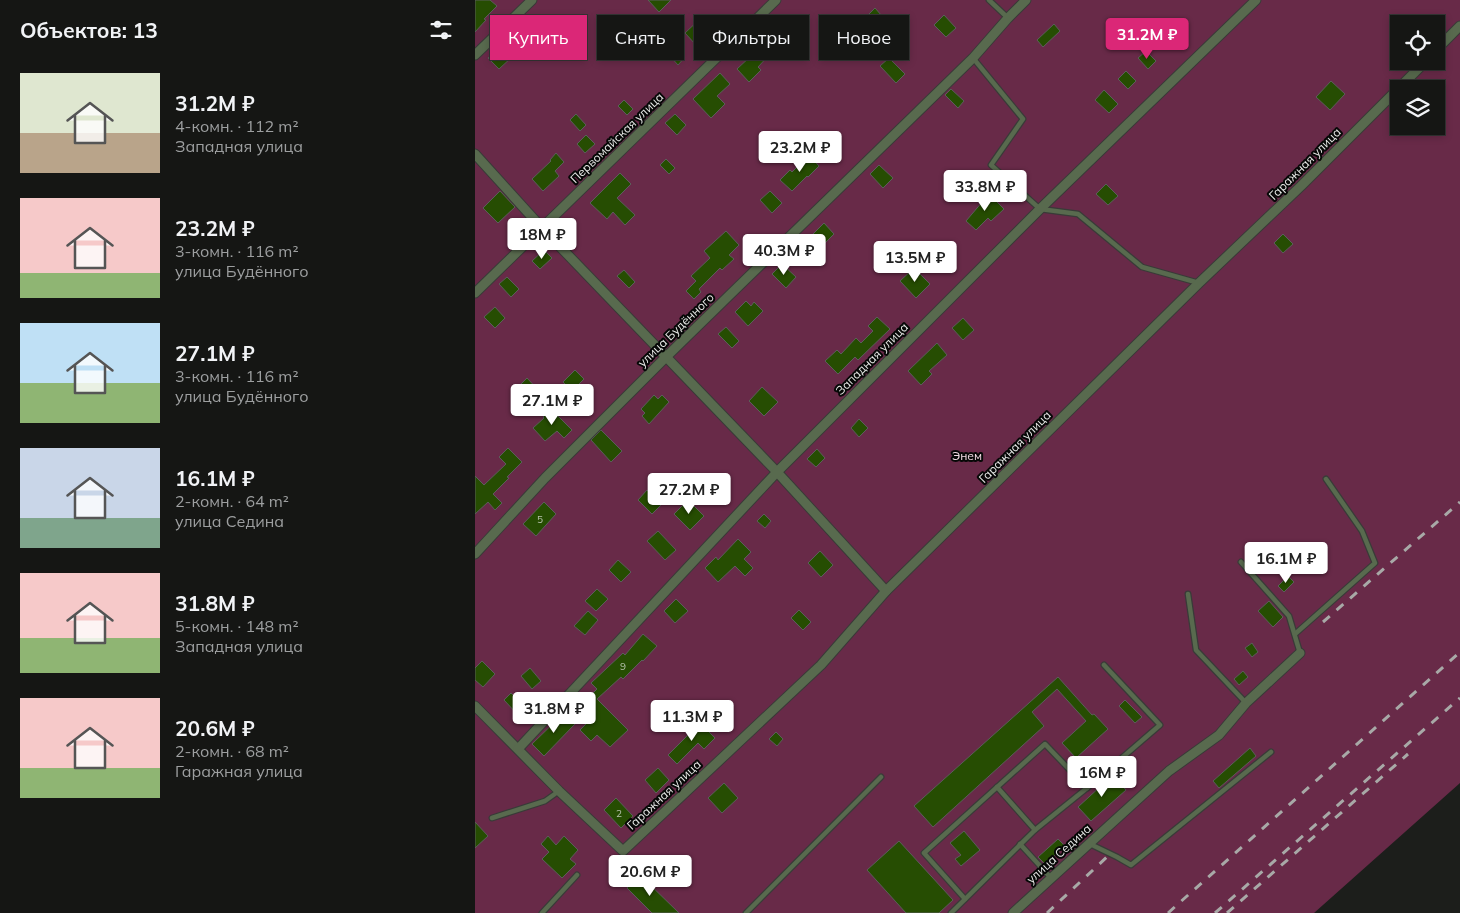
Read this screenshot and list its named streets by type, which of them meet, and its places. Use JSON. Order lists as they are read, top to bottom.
{
  "streets": {
    "street": [
      "Первомайская улица",
      "Гаражная улица",
      "улица Будённого",
      "Западная улица",
      "улица Седина"
    ]
  },
  "parks": ["Энем"],
  "house_numbers": ["5", "9", "2"],
  "page": {
    "heading": "Объектов: 13",
    "chip": [
      "Купить",
      "Снять",
      "Фильтры",
      "Новое"
    ],
    "price": [
      "31.2M ₽",
      "23.2M ₽",
      "33.8M ₽",
      "18M ₽",
      "40.3M ₽",
      "13.5M ₽",
      "27.1M ₽",
      "27.2M ₽",
      "16.1M ₽",
      "31.8M ₽",
      "11.3M ₽",
      "16M ₽",
      "20.6M ₽"
    ],
    "list": [
      {
        "name": "31.2M ₽",
        "note": "4-комн. · 112 m² · Западная улица"
      },
      {
        "name": "23.2M ₽",
        "note": "3-комн. · 116 m² · улица Будённого"
      },
      {
        "name": "27.1M ₽",
        "note": "3-комн. · 116 m² · улица Будённого"
      },
      {
        "name": "16.1M ₽",
        "note": "2-комн. · 64 m² · улица Седина"
      },
      {
        "name": "31.8M ₽",
        "note": "5-комн. · 148 m² · Западная улица"
      },
      {
        "name": "20.6M ₽",
        "note": "2-комн. · 68 m² · Гаражная улица"
      }
    ]
  }
}
